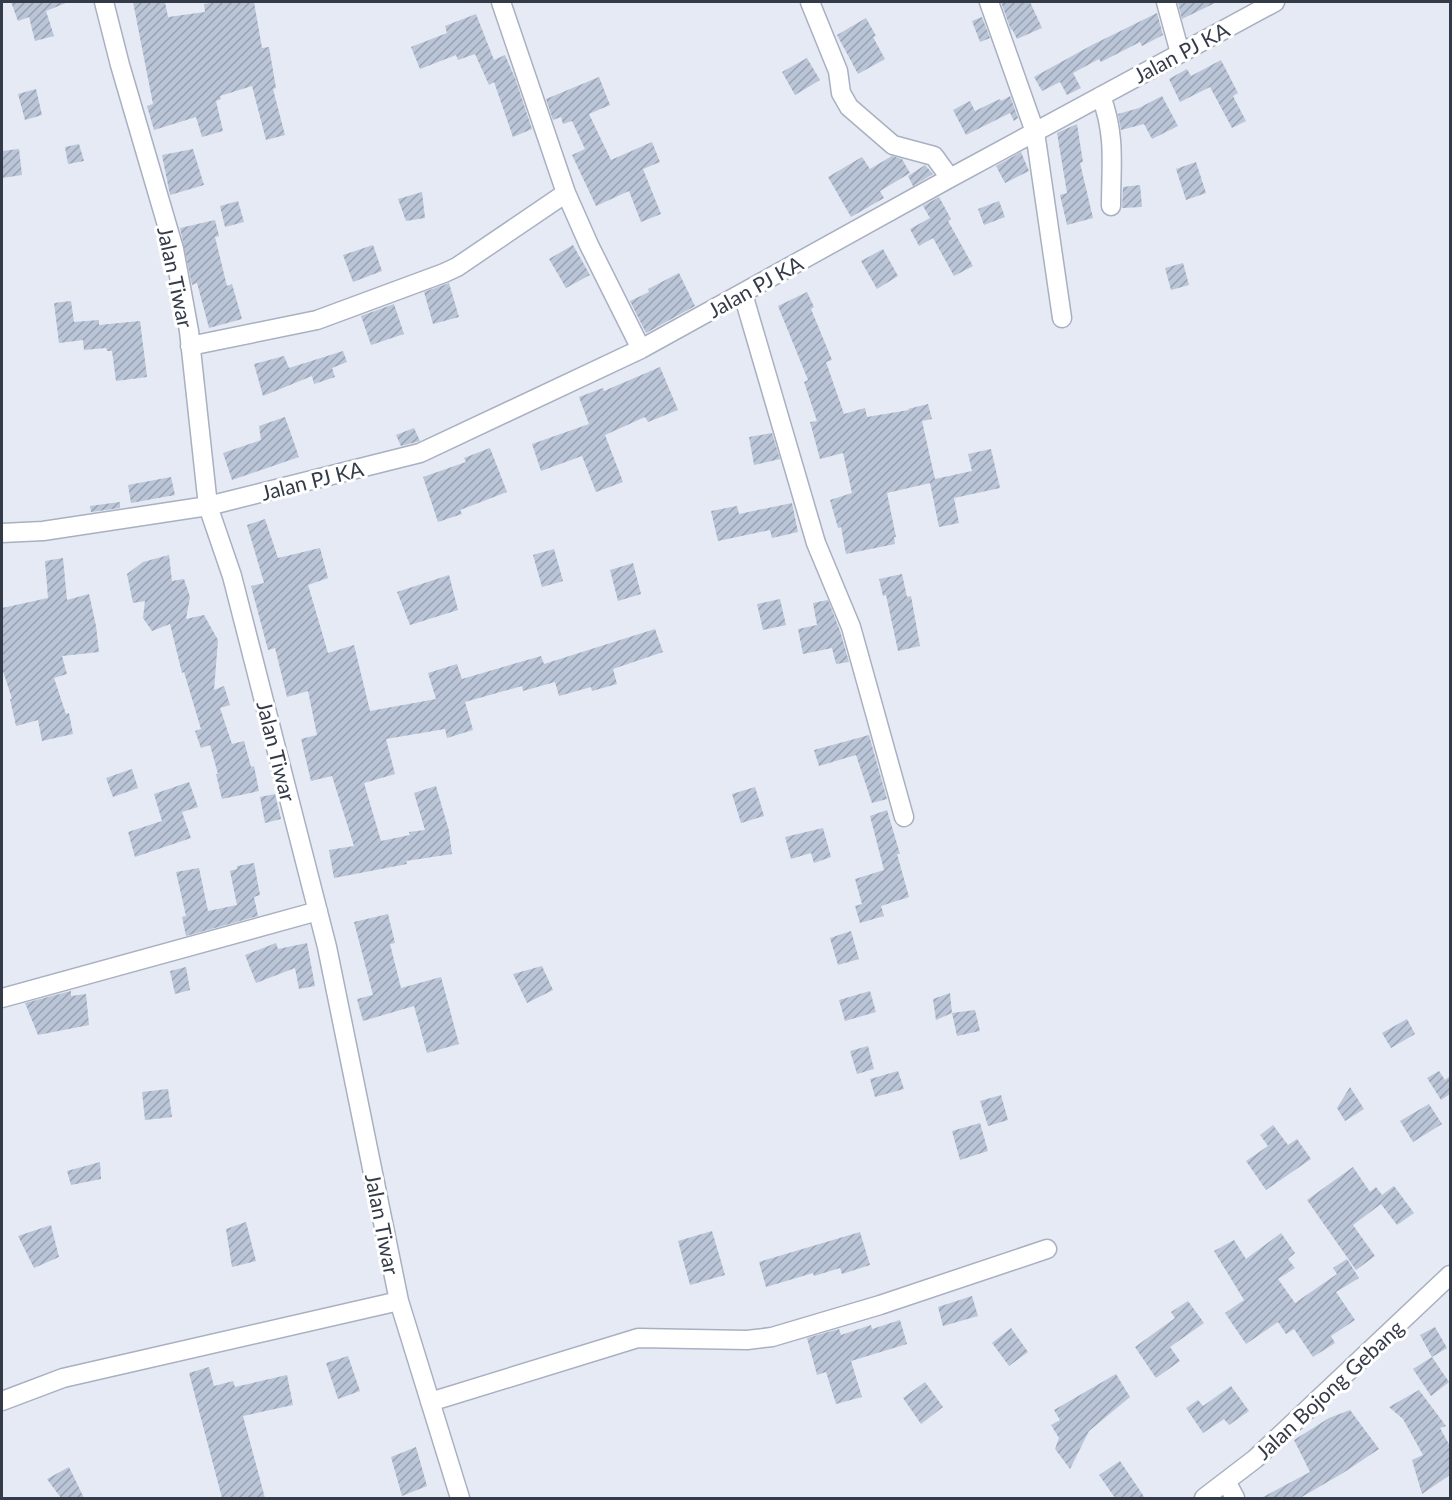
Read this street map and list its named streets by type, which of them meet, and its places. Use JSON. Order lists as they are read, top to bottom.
{
  "streets": {
    "street": ["Jalan PJ KA", "Jalan Tiwar", "Jalan Bojong Gebang"]
  },
  "crossings": [
    ["Jalan PJ KA", "Jalan Tiwar"]
  ]
}
